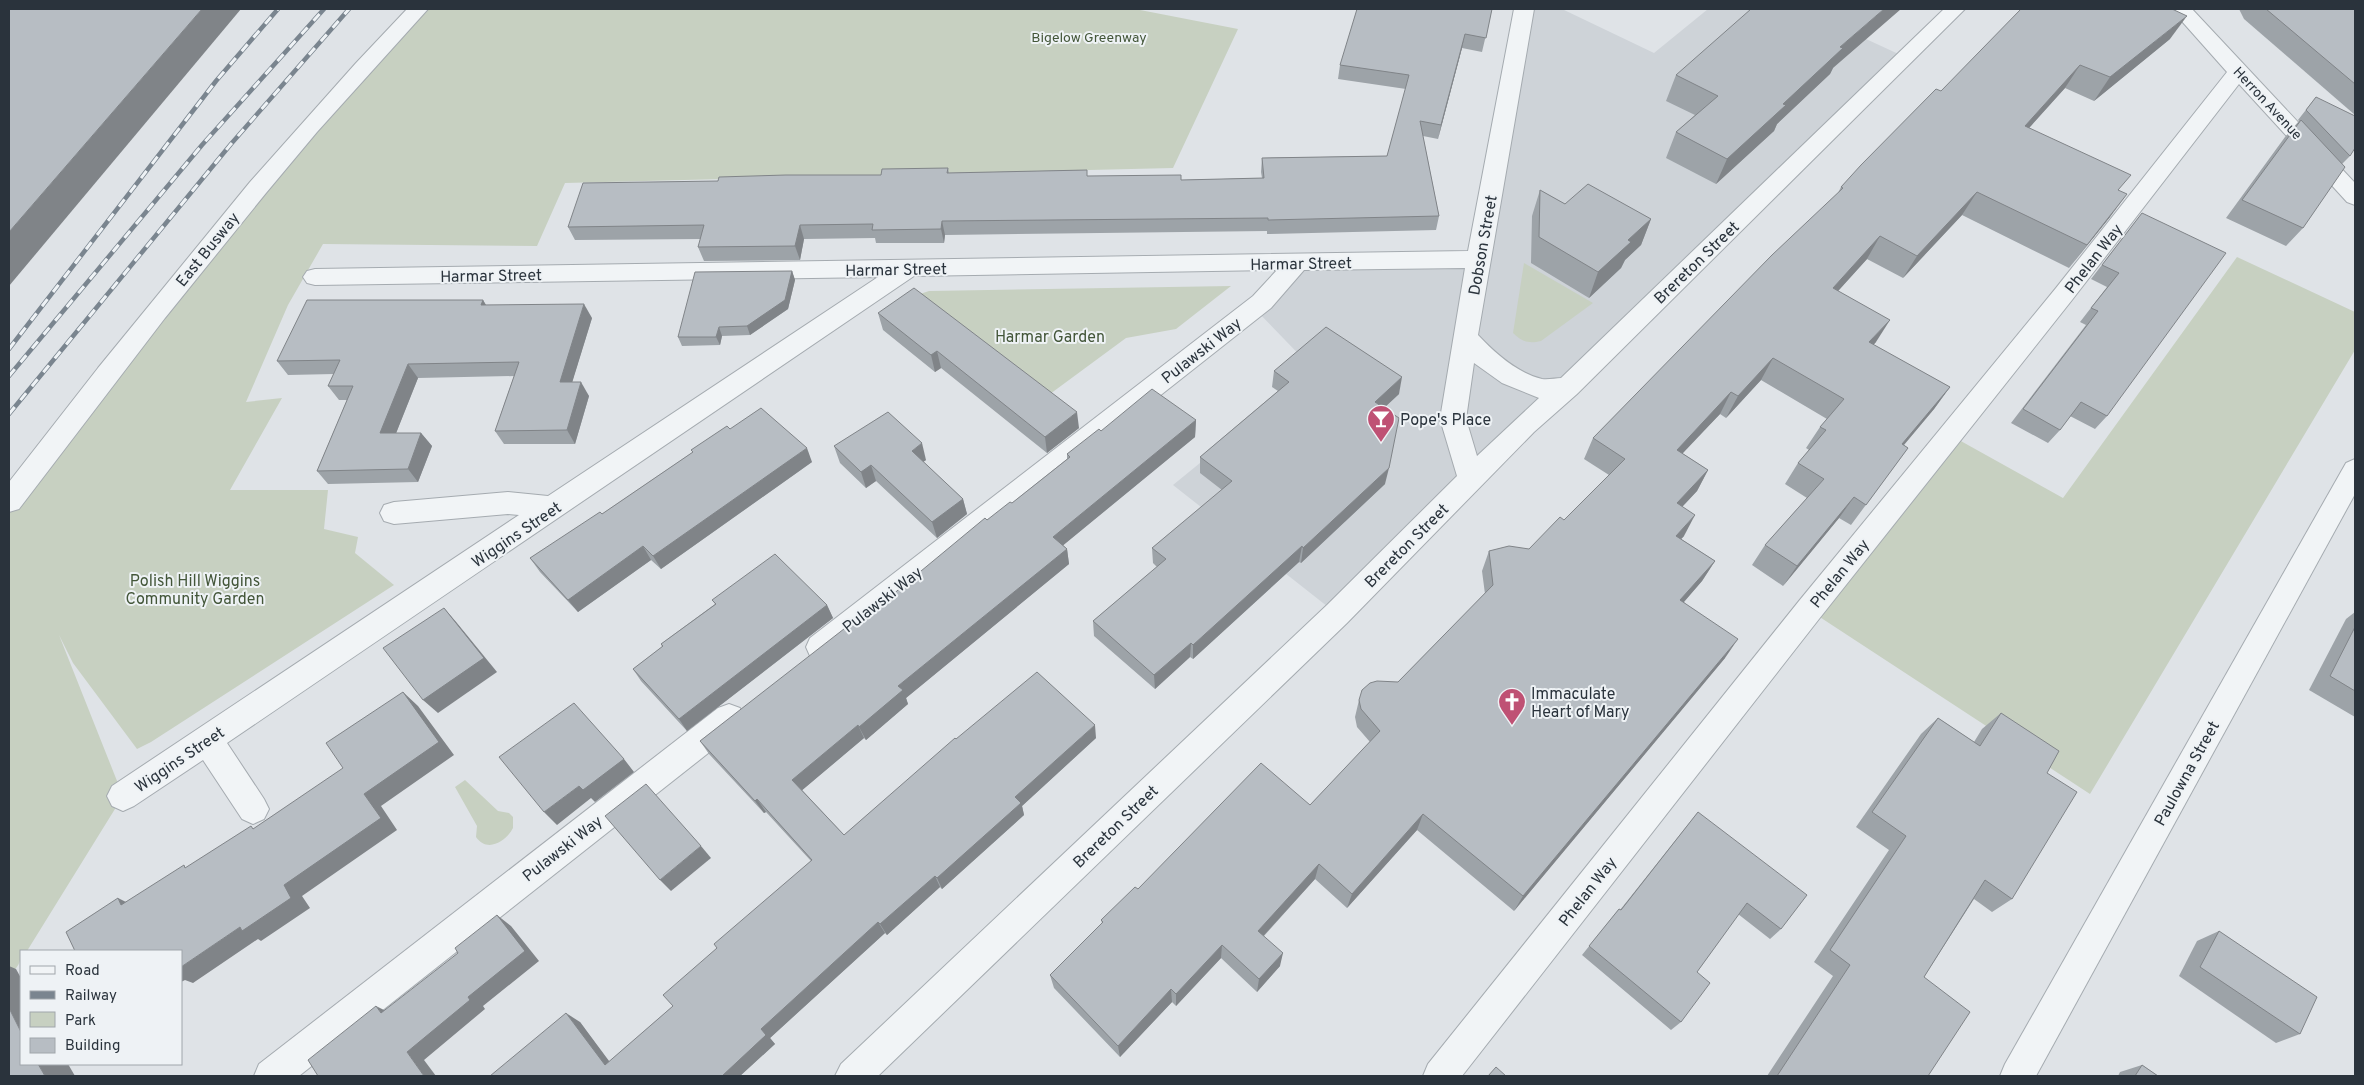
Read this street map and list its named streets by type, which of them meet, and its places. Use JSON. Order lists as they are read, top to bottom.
{
  "streets": {
    "street": [
      "Herron Avenue",
      "Dobson Street",
      "East Busway",
      "Phelan Way",
      "Brereton Street",
      "Harmar Street",
      "Pulawski Way",
      "Wiggins Street",
      "Paulowna Street"
    ]
  },
  "crossings": [
    ["Herron Avenue", "Phelan Way"],
    ["Dobson Street", "Brereton Street"],
    ["Dobson Street", "Harmar Street"],
    ["Harmar Street", "Pulawski Way"],
    ["Harmar Street", "Wiggins Street"]
  ],
  "parks": ["Bigelow Greenway", "Harmar Garden", "Polish Hill Wiggins Community Garden"],
  "places": {
    "bar": ["Pope's Place"],
    "church": ["Immaculate Heart of Mary"]
  },
  "legend": [
    "Road",
    "Railway",
    "Park",
    "Building"
  ]
}
